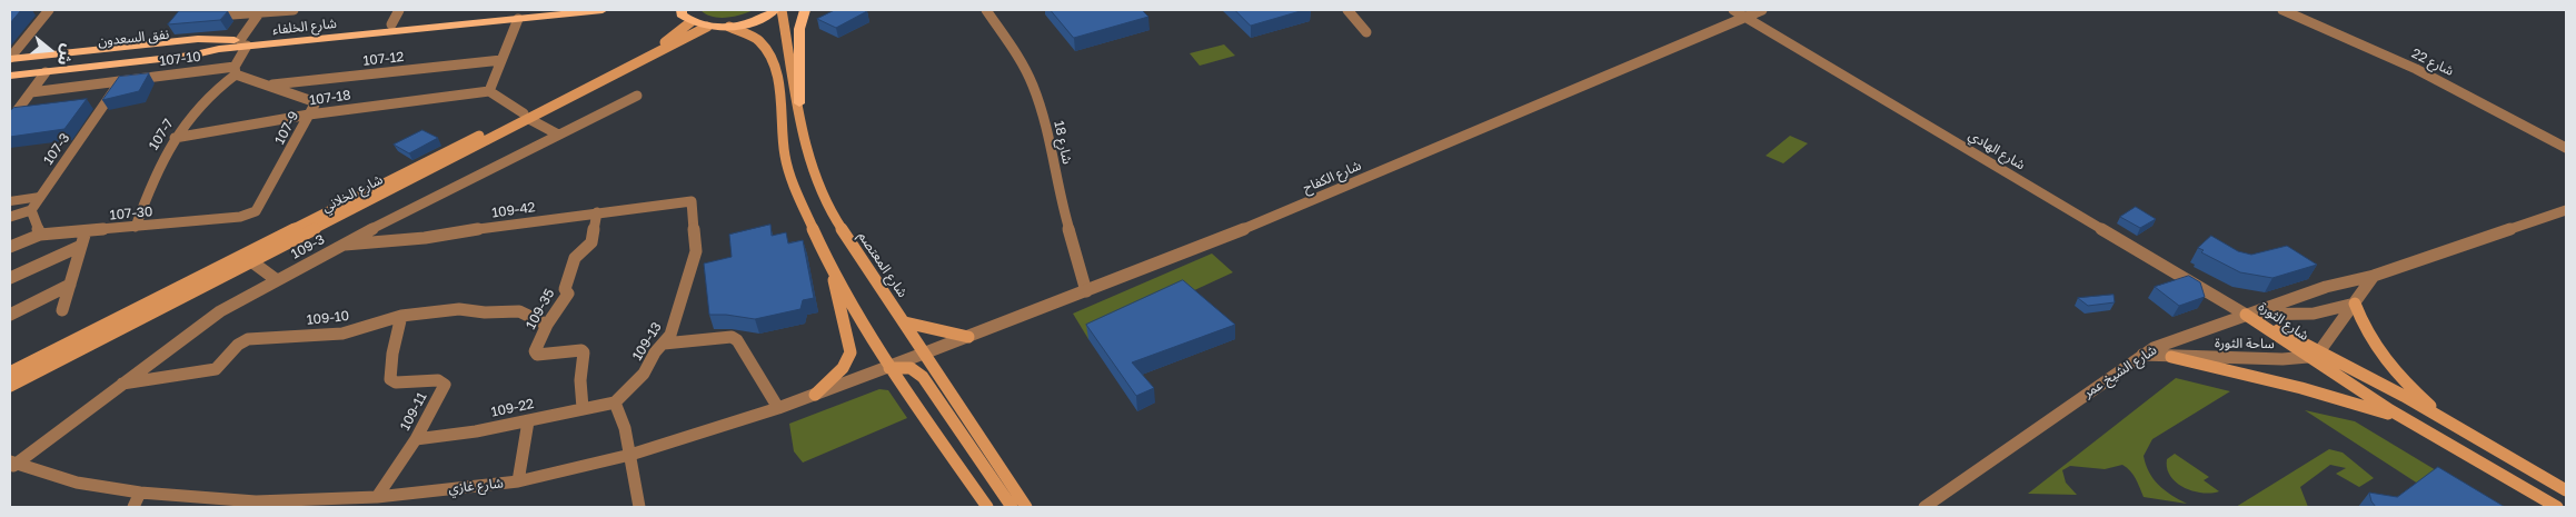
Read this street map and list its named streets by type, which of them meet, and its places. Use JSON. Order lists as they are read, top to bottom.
{
  "streets": {
    "main road": [
      "شارع الخلفاء",
      "نفق السعدون",
      "شارع الخلاني",
      "شارع المعتصم",
      "شارع الثورة"
    ],
    "street": [
      "107-10",
      "107-12",
      "شارع 22",
      "107-18",
      "107-9",
      "107-7",
      "شارع 18",
      "107-3",
      "شارع الهادي",
      "شارع الكفاح",
      "109-42",
      "107-30",
      "109-3",
      "109-35",
      "109-10",
      "109-13",
      "ساحة الثورة",
      "شارع الشيخ عمر",
      "109-22",
      "109-11",
      "شارع غازي"
    ]
  },
  "crossings": [
    ["شارع الخلفاء", "نفق السعدون"],
    ["107-10", "107-9"],
    ["107-10", "107-7"],
    ["107-10", "107-3"],
    ["107-12", "107-9"],
    ["107-18", "107-9"],
    ["107-18", "107-7"],
    ["107-9", "107-7"],
    ["107-9", "107-30"],
    ["107-7", "107-30"],
    ["شارع 18", "شارع الكفاح"],
    ["شارع الهادي", "شارع الكفاح"],
    ["شارع الهادي", "شارع الثورة"],
    ["شارع الهادي", "شارع الشيخ عمر"],
    ["شارع الكفاح", "شارع المعتصم"],
    ["شارع الكفاح", "شارع غازي"],
    ["109-42", "109-3"],
    ["109-42", "109-35"],
    ["109-42", "109-13"],
    ["109-3", "109-10"],
    ["109-3", "شارع غازي"],
    ["شارع المعتصم", "شارع غازي"],
    ["109-35", "109-10"],
    ["109-35", "109-22"],
    ["109-10", "109-11"],
    ["شارع الثورة", "ساحة الثورة"],
    ["شارع الثورة", "شارع الشيخ عمر"],
    ["109-13", "109-22"],
    ["ساحة الثورة", "شارع الشيخ عمر"],
    ["109-22", "109-11"],
    ["109-11", "شارع غازي"]
  ],
  "north": "right"
}
